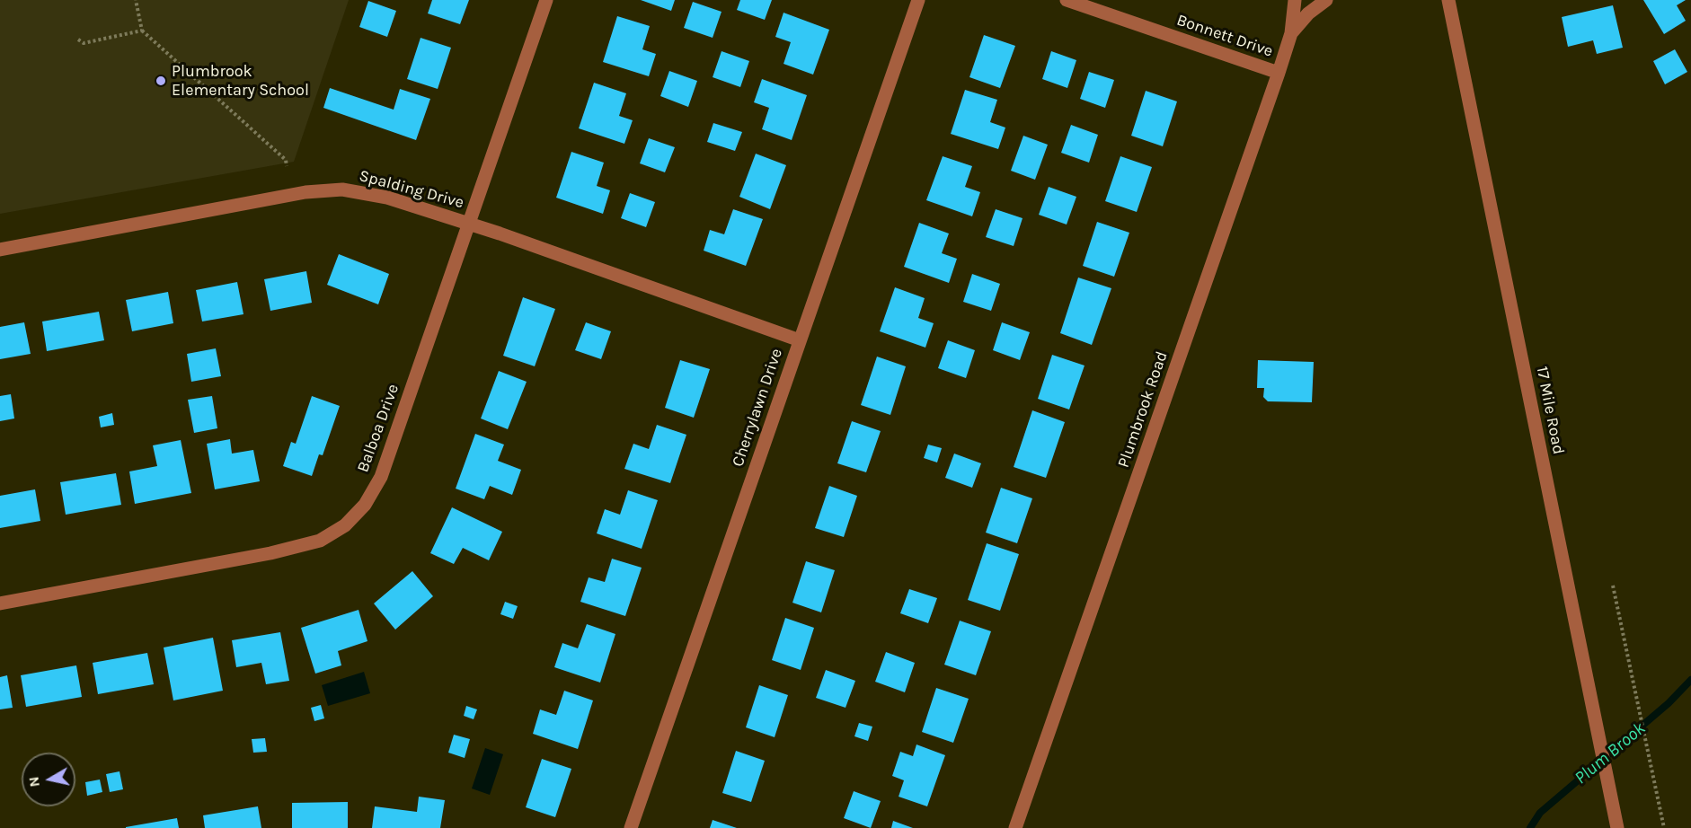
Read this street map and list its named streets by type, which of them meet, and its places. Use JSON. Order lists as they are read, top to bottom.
{
  "streets": {
    "street": [
      "Bonnett Drive",
      "Spalding Drive",
      "Cherrylawn Drive",
      "Plumbrook Road",
      "17 Mile Road",
      "Balboa Drive"
    ]
  },
  "crossings": [
    ["Bonnett Drive", "Plumbrook Road"],
    ["Spalding Drive", "Cherrylawn Drive"],
    ["Spalding Drive", "Balboa Drive"]
  ],
  "water": ["Plum Brook"],
  "places": ["Plumbrook Elementary School"],
  "north": "left"
}
